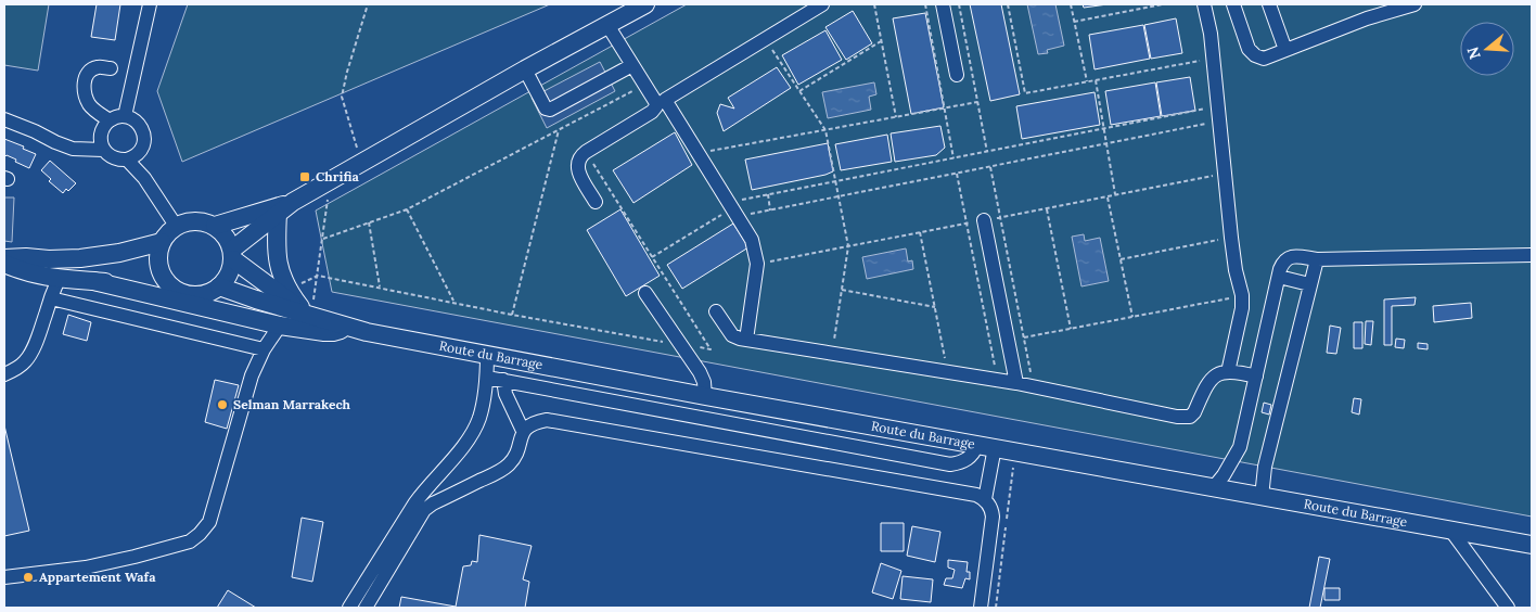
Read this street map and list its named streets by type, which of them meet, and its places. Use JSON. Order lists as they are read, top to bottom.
{
  "streets": {
    "main road": ["Route du Barrage"]
  },
  "places": {
    "transit": ["Chrifia"],
    "other": ["Selman Marrakech", "Appartement Wafa"]
  },
  "north": "left"
}
